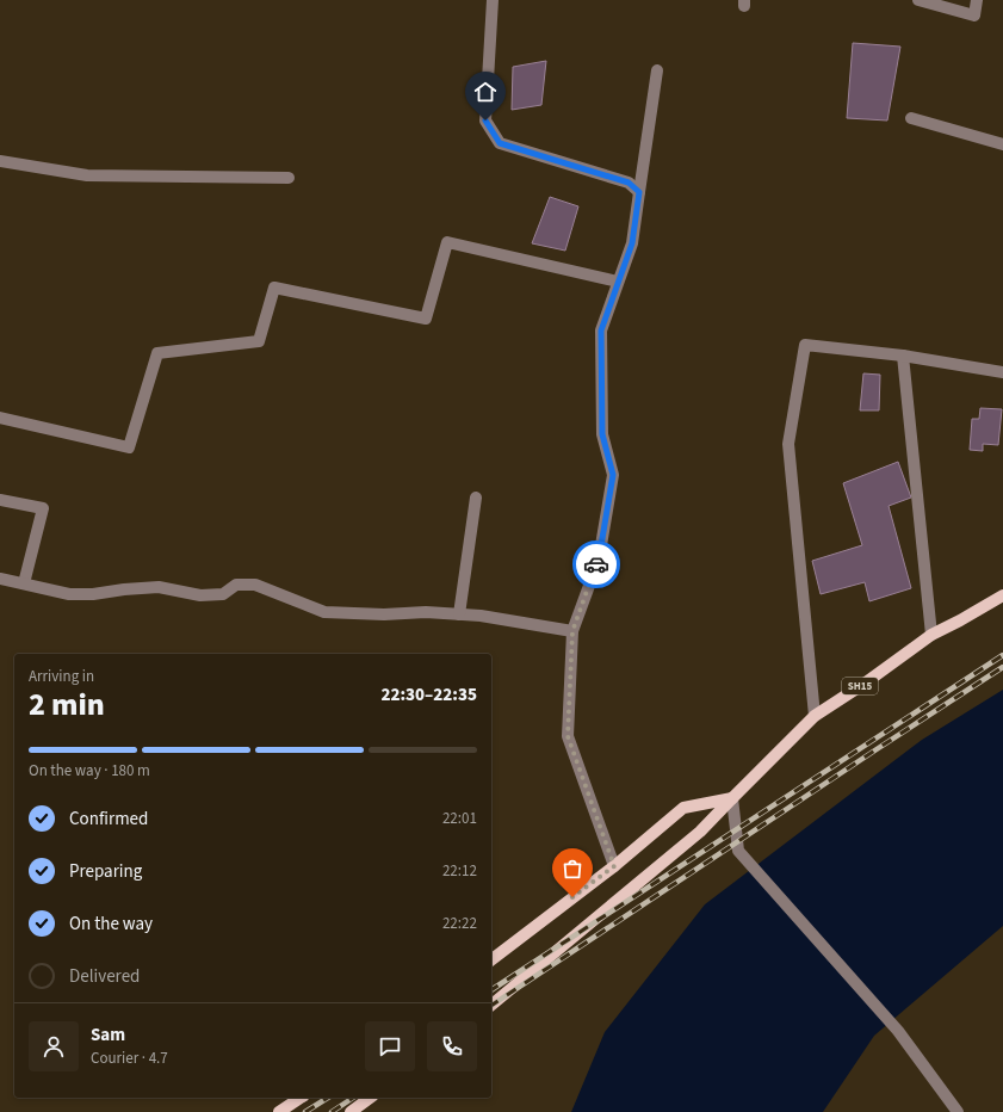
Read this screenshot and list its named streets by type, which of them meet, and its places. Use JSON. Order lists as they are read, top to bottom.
{
  "streets": {
    "main road": ["SH15"]
  },
  "page": {
    "heading": ["2 min", "Arriving in", "22:30–22:35"],
    "panel": ["Sam", "Courier · 4.7"],
    "bar": "On the way · 180 m",
    "list": [
      ["Confirmed", "22:01"],
      ["Preparing", "22:12"],
      ["On the way", "22:22"],
      "Delivered"
    ]
  }
}
